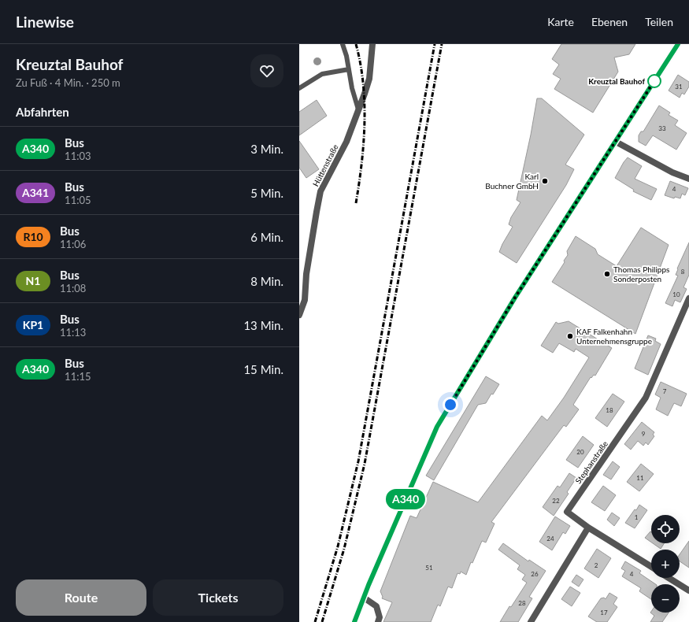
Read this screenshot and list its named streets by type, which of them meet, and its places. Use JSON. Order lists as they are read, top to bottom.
{
  "streets": {
    "street": ["Hüttenstraße", "Stephanstraße"]
  },
  "places": [
    "Kreuztal Bauhof",
    "Karl Buchner GmbH",
    "Thomas Philipps Sonderposten",
    "KAF Falkenhahn Unternehmensgruppe"
  ],
  "lines": ["bus line A340"],
  "house_numbers": [
    "31",
    "33",
    "4",
    "8",
    "10",
    "7",
    "18",
    "9",
    "20",
    "11",
    "22",
    "1",
    "24",
    "2",
    "51",
    "26",
    "4",
    "28",
    "17"
  ],
  "page": {
    "header": "Linewise",
    "nav": ["Karte", "Ebenen", "Teilen"],
    "heading": [
      ["Kreuztal Bauhof", "Zu Fuß · 4 Min. · 250 m"],
      "Abfahrten"
    ],
    "on_map": "A340",
    "list": [
      {
        "mark": "A340",
        "name": "Bus",
        "note": "11:03",
        "value": "3 Min."
      },
      {
        "mark": "A341",
        "name": "Bus",
        "note": "11:05",
        "value": "5 Min."
      },
      {
        "mark": "R10",
        "name": "Bus",
        "note": "11:06",
        "value": "6 Min."
      },
      {
        "mark": "N1",
        "name": "Bus",
        "note": "11:08",
        "value": "8 Min."
      },
      {
        "mark": "KP1",
        "name": "Bus",
        "note": "11:13",
        "value": "13 Min."
      },
      {
        "mark": "A340",
        "name": "Bus",
        "note": "11:15",
        "value": "15 Min."
      }
    ],
    "map_buttons": ["+", "−"],
    "buttons": ["Route", "Tickets"]
  }
}
